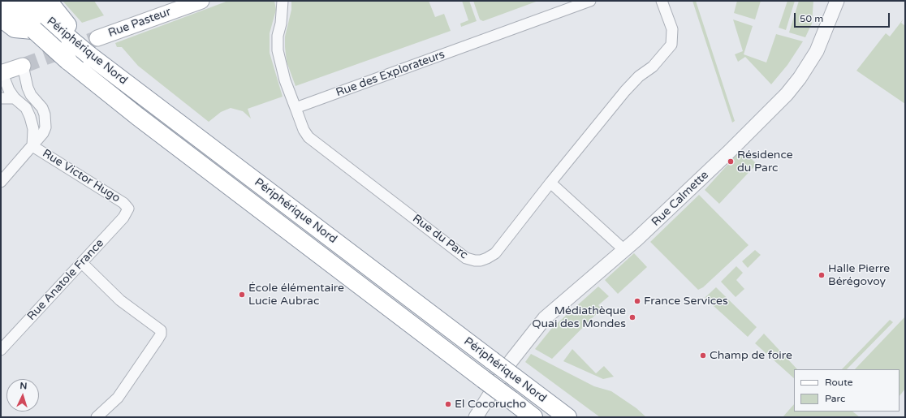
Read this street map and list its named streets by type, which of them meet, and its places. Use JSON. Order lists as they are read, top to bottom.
{
  "streets": {
    "highway": ["Périphérique Nord"],
    "main road": ["Rue Pasteur"],
    "street": [
      "Rue des Explorateurs",
      "Rue Victor Hugo",
      "Rue Calmette",
      "Rue du Parc",
      "Rue Anatole France"
    ]
  },
  "crossings": [
    ["Périphérique Nord", "Rue Calmette"],
    ["Rue des Explorateurs", "Rue du Parc"],
    ["Rue Victor Hugo", "Rue Anatole France"]
  ],
  "places": [
    "Résidence du Parc",
    "Halle Pierre Bérégovoy",
    "École élémentaire Lucie Aubrac",
    "France Services",
    "Médiathèque Quai des Mondes",
    "Champ de foire",
    "El Cocorucho"
  ],
  "legend": ["Route", "Parc"],
  "scale_bar": "50 m",
  "north": "top"
}
